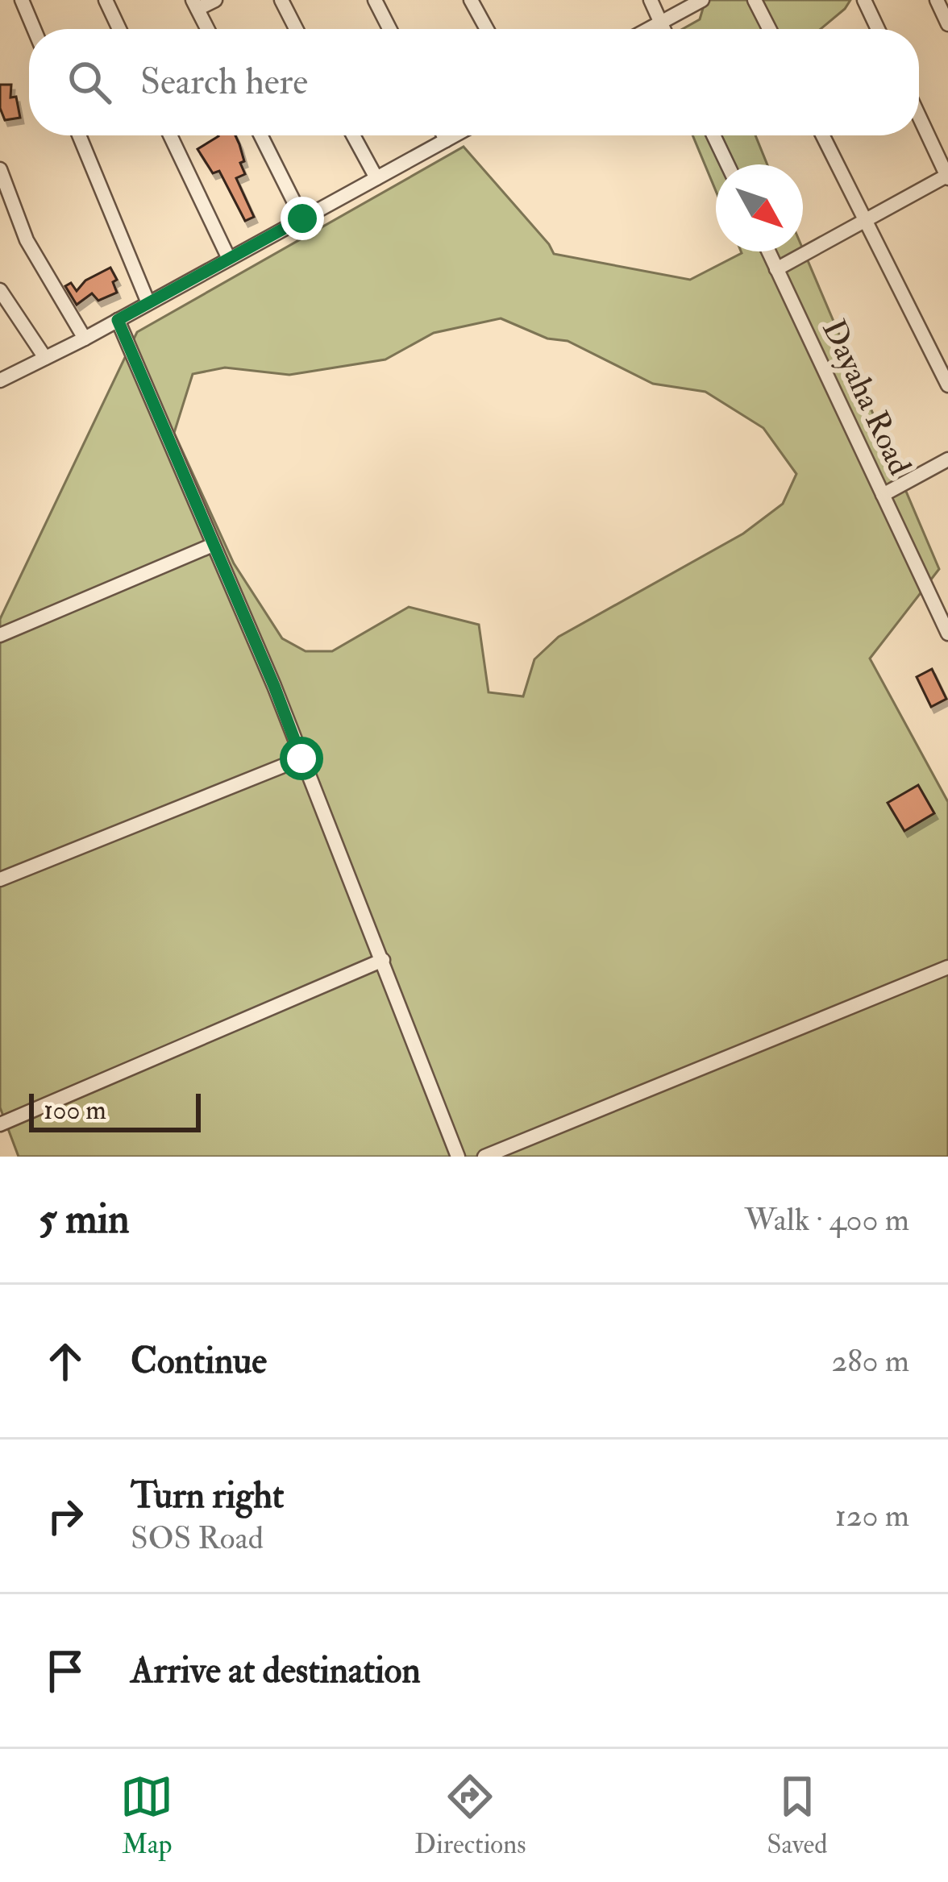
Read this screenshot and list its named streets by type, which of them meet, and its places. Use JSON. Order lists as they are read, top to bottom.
{
  "streets": {
    "street": ["Dayaha Road"]
  },
  "scale_bar": "100 m",
  "north": "bottom right",
  "page": {
    "search": "Search here",
    "scale": "100 m",
    "heading": ["5 min", "Walk · 400 m"],
    "list": [
      ["Continue", "280 m"],
      ["Turn right", "SOS Road", "120 m"],
      "Arrive at destination"
    ],
    "nav": ["Map", "Directions", "Saved"]
  }
}
